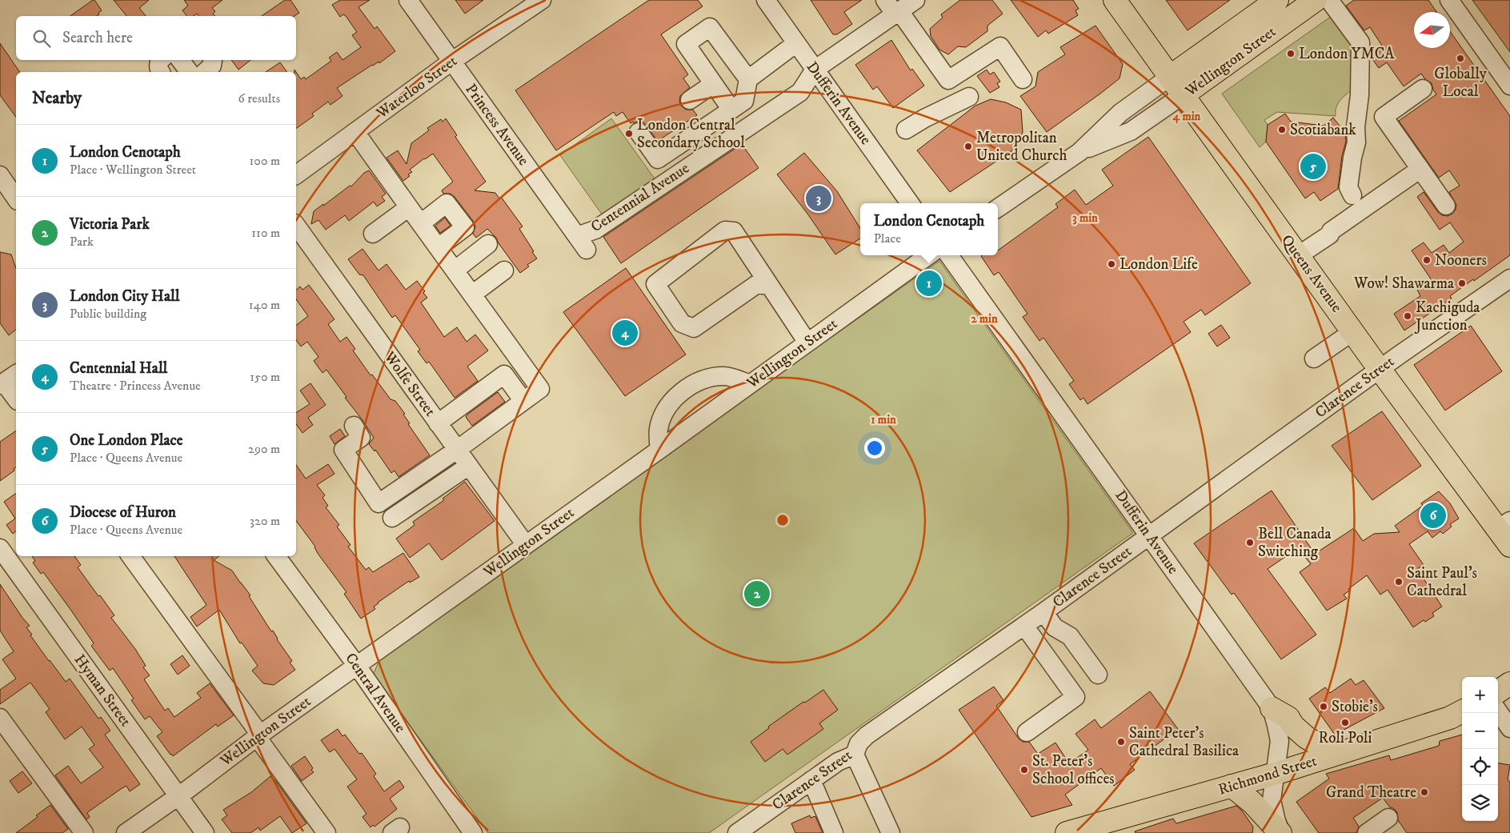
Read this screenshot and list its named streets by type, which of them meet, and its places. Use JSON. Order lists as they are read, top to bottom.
{
  "streets": {
    "main road": ["Wellington Street", "Queens Avenue", "Richmond Street"],
    "street": [
      "Waterloo Street",
      "Dufferin Avenue",
      "Princess Avenue",
      "Centennial Avenue",
      "Wolfe Street",
      "Clarence Street",
      "Hyman Street",
      "Central Avenue"
    ]
  },
  "crossings": [
    ["Wellington Street", "Queens Avenue"],
    ["Wellington Street", "Wolfe Street"],
    ["Wellington Street", "Hyman Street"],
    ["Wellington Street", "Central Avenue"],
    ["Waterloo Street", "Princess Avenue"],
    ["Dufferin Avenue", "Centennial Avenue"],
    ["Dufferin Avenue", "Clarence Street"],
    ["Dufferin Avenue", "Richmond Street"],
    ["Princess Avenue", "Centennial Avenue"],
    ["Queens Avenue", "Clarence Street"]
  ],
  "places": [
    "London YMCA",
    "Globally Local",
    "Scotiabank",
    "London Central Secondary School",
    "Metropolitan United Church",
    "Nooners",
    "London Life",
    "Wow! Shawarma",
    "Kachiguda Junction",
    "Bell Canada Switching",
    "Saint Paul's Cathedral",
    "Stobie's",
    "Roli Poli",
    "Saint Peter's Cathedral Basilica",
    "St. Peter's School offices",
    "Grand Theatre"
  ],
  "north": "left",
  "page": {
    "search": "Search here",
    "heading": ["Nearby", "6 results"],
    "list": [
      {
        "mark": "1",
        "name": "London Cenotaph",
        "note": "Place · Wellington Street",
        "value": "100 m"
      },
      {
        "mark": "2",
        "name": "Victoria Park",
        "note": "Park",
        "value": "110 m"
      },
      {
        "mark": "3",
        "name": "London City Hall",
        "note": "Public building",
        "value": "140 m"
      },
      {
        "mark": "4",
        "name": "Centennial Hall",
        "note": "Theatre · Princess Avenue",
        "value": "150 m"
      },
      {
        "mark": "5",
        "name": "One London Place",
        "note": "Place · Queens Avenue",
        "value": "290 m"
      },
      {
        "mark": "6",
        "name": "Diocese of Huron",
        "note": "Place · Queens Avenue",
        "value": "320 m"
      }
    ],
    "pins": [
      "5",
      "3",
      "1",
      "4",
      "6",
      "2"
    ],
    "popup": ["London Cenotaph", "Place"],
    "map_buttons": ["+", "−"]
  },
  "rings": [
    "4 min",
    "3 min",
    "2 min",
    "1 min"
  ]
}
